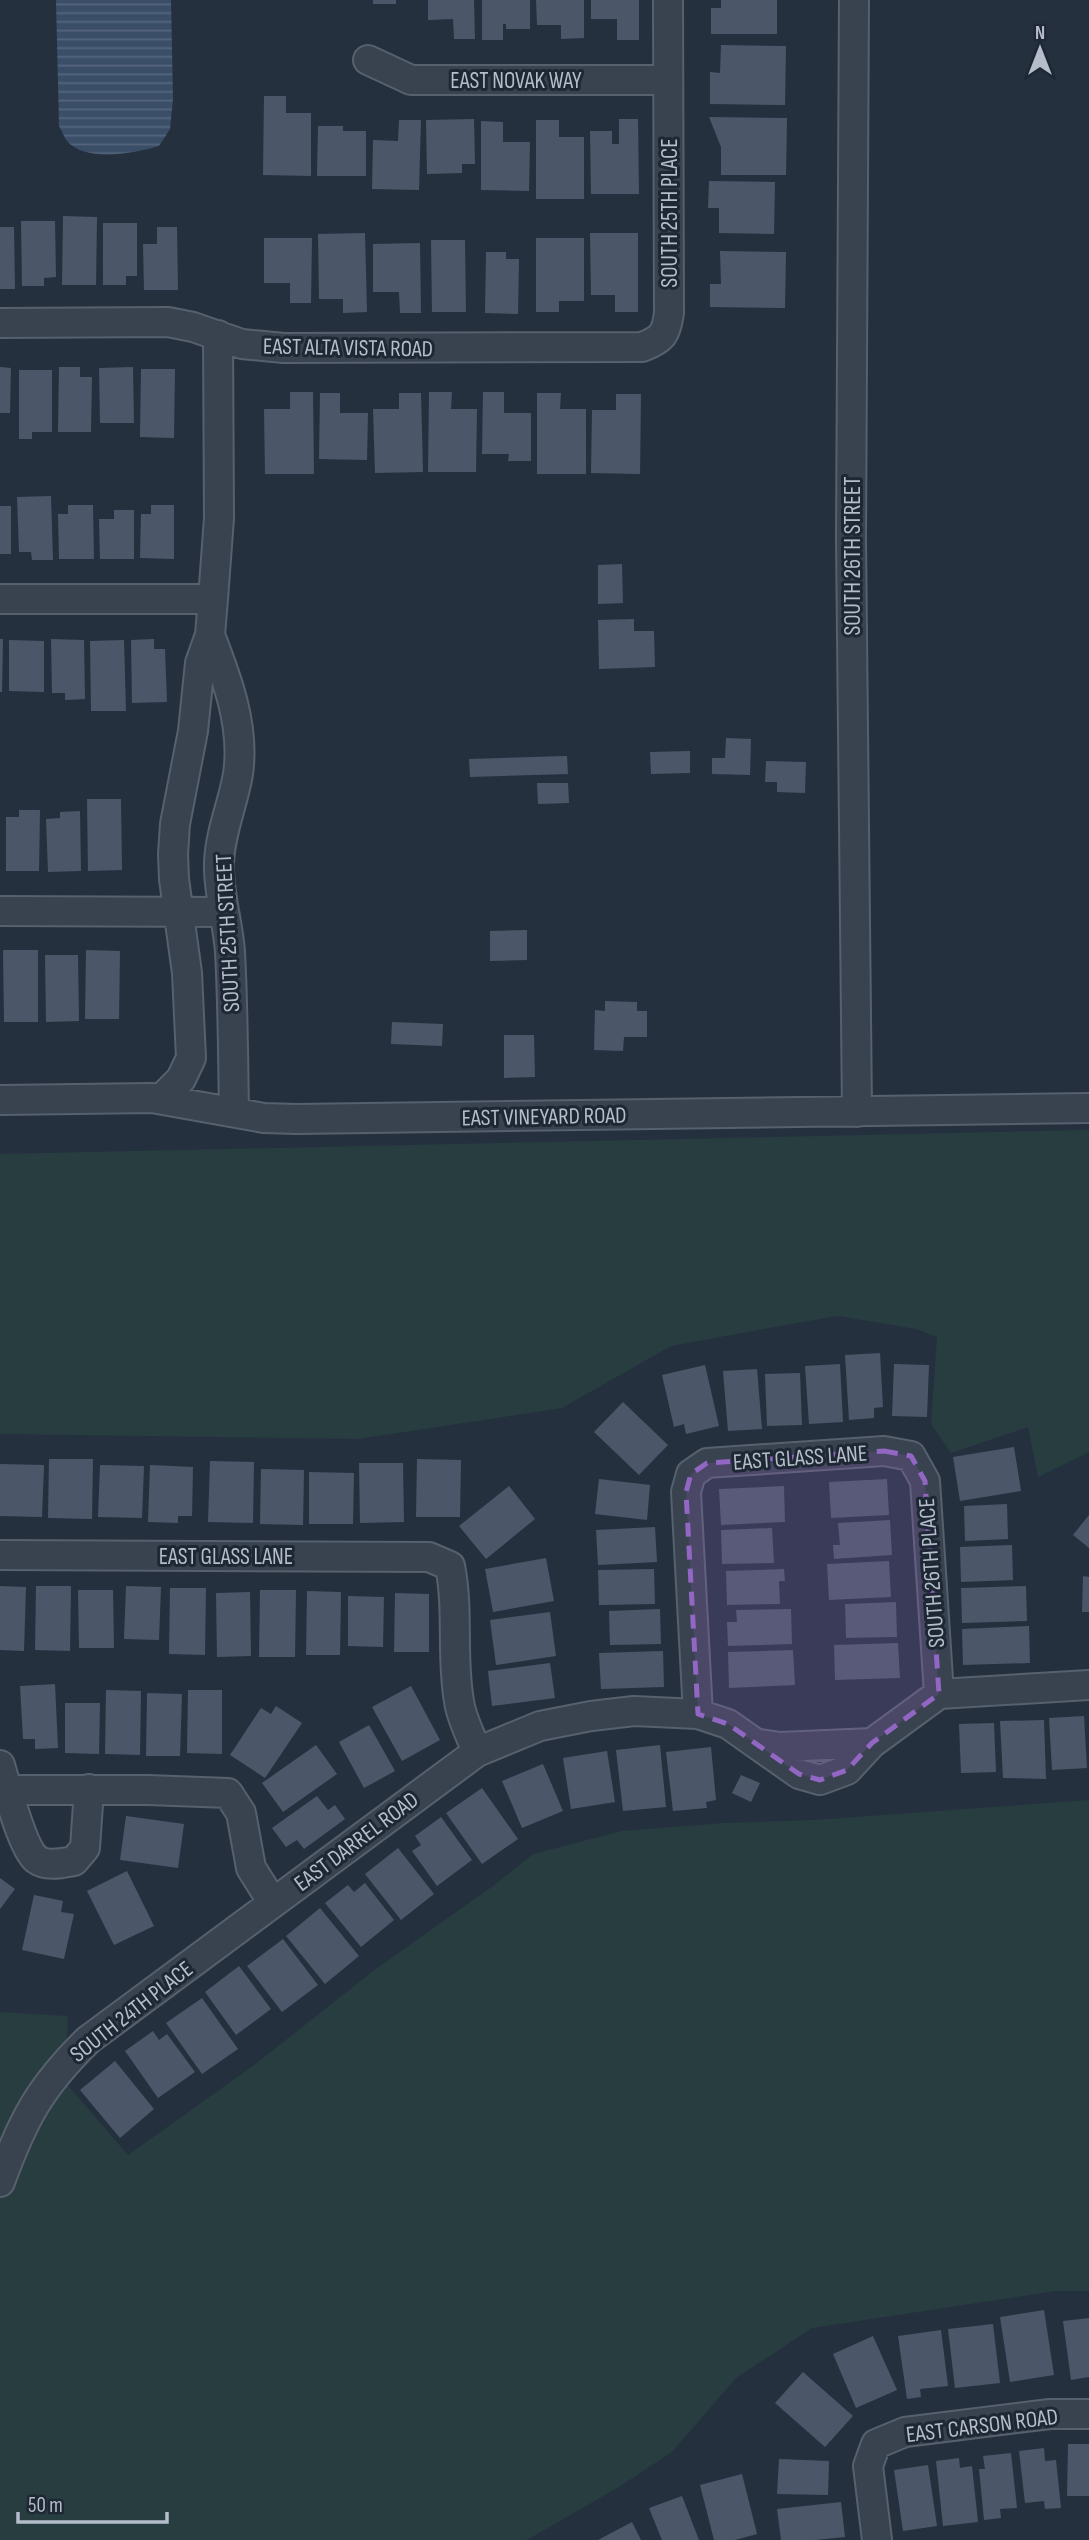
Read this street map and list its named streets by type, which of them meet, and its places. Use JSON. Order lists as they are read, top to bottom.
{
  "streets": {
    "street": [
      "EAST NOVAK WAY",
      "SOUTH 25TH PLACE",
      "EAST ALTA VISTA ROAD",
      "SOUTH 26TH STREET",
      "SOUTH 25TH STREET",
      "EAST VINEYARD ROAD",
      "EAST GLASS LANE",
      "SOUTH 26TH PLACE",
      "EAST DARREL ROAD",
      "SOUTH 24TH PLACE",
      "EAST CARSON ROAD"
    ]
  },
  "crossings": [
    ["EAST NOVAK WAY", "SOUTH 25TH PLACE"],
    ["SOUTH 25TH PLACE", "EAST ALTA VISTA ROAD"],
    ["EAST ALTA VISTA ROAD", "SOUTH 25TH STREET"],
    ["SOUTH 26TH STREET", "EAST VINEYARD ROAD"],
    ["SOUTH 25TH STREET", "EAST VINEYARD ROAD"],
    ["EAST GLASS LANE", "SOUTH 26TH PLACE"],
    ["EAST GLASS LANE", "EAST DARREL ROAD"],
    ["SOUTH 26TH PLACE", "EAST DARREL ROAD"],
    ["EAST DARREL ROAD", "SOUTH 24TH PLACE"]
  ],
  "scale_bar": "50 m",
  "north": "top"
}
